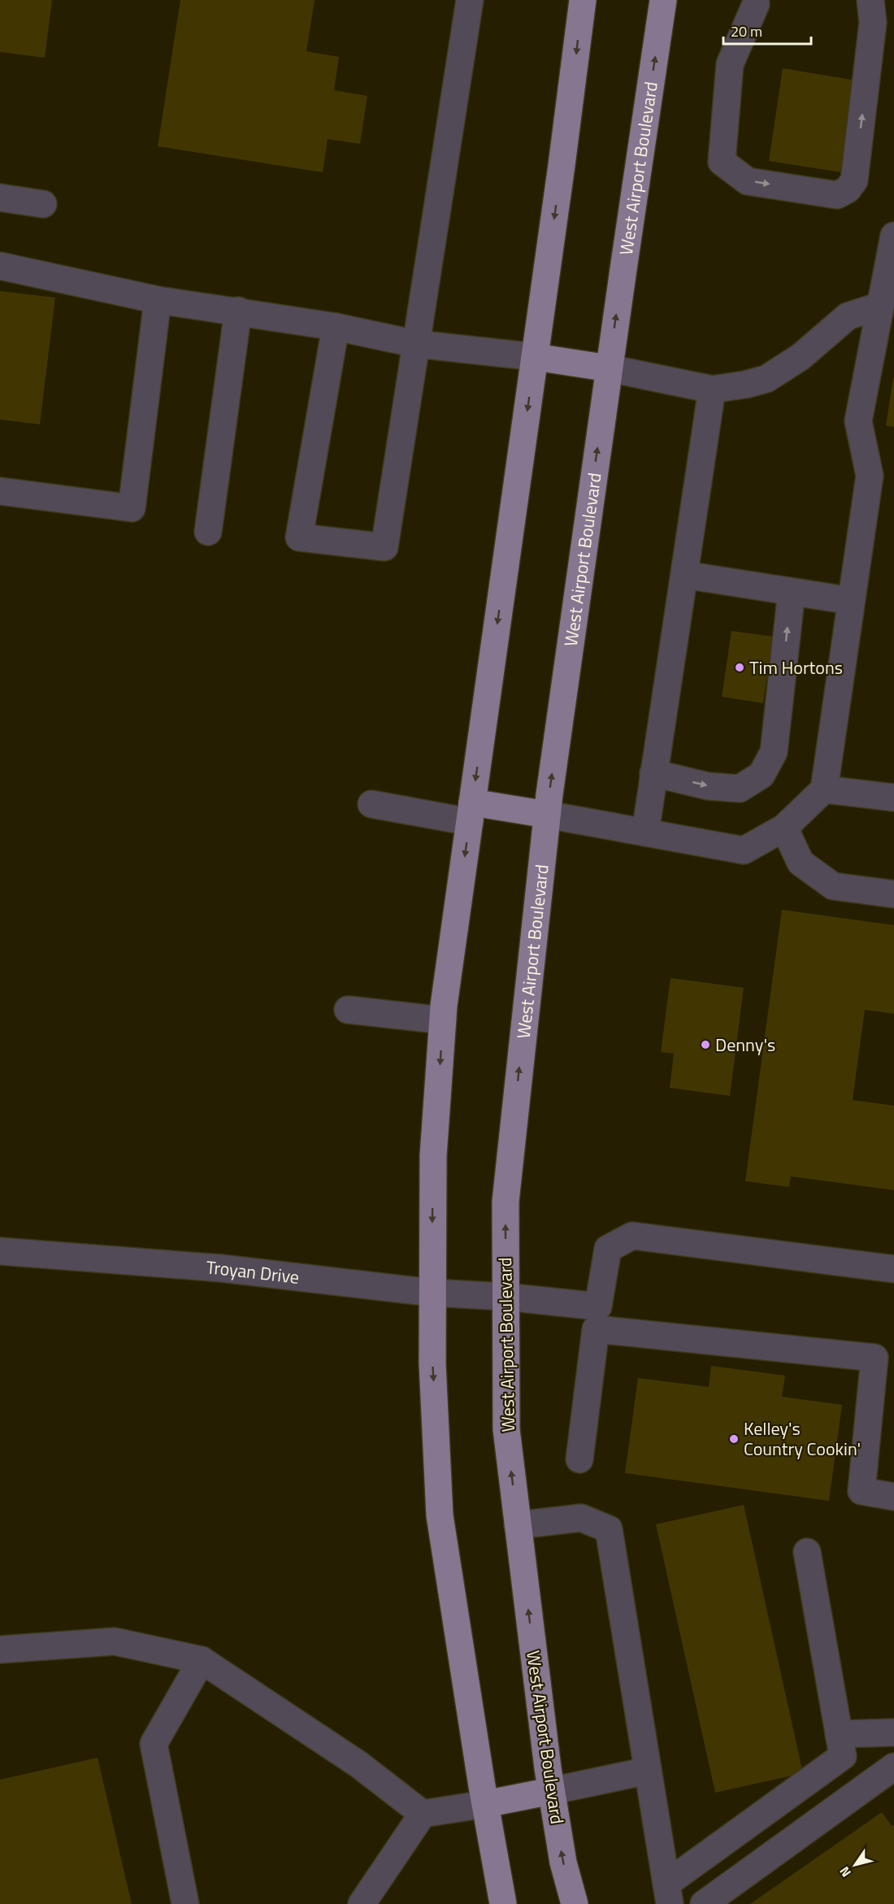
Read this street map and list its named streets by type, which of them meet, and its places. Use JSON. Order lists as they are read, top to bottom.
{
  "streets": {
    "main road": ["West Airport Boulevard"],
    "street": ["Troyan Drive"]
  },
  "crossings": [
    ["West Airport Boulevard", "Troyan Drive"]
  ],
  "places": ["Tim Hortons", "Denny's", "Kelley's Country Cookin'"],
  "scale_bar": "20 m",
  "north": "bottom left"
}
